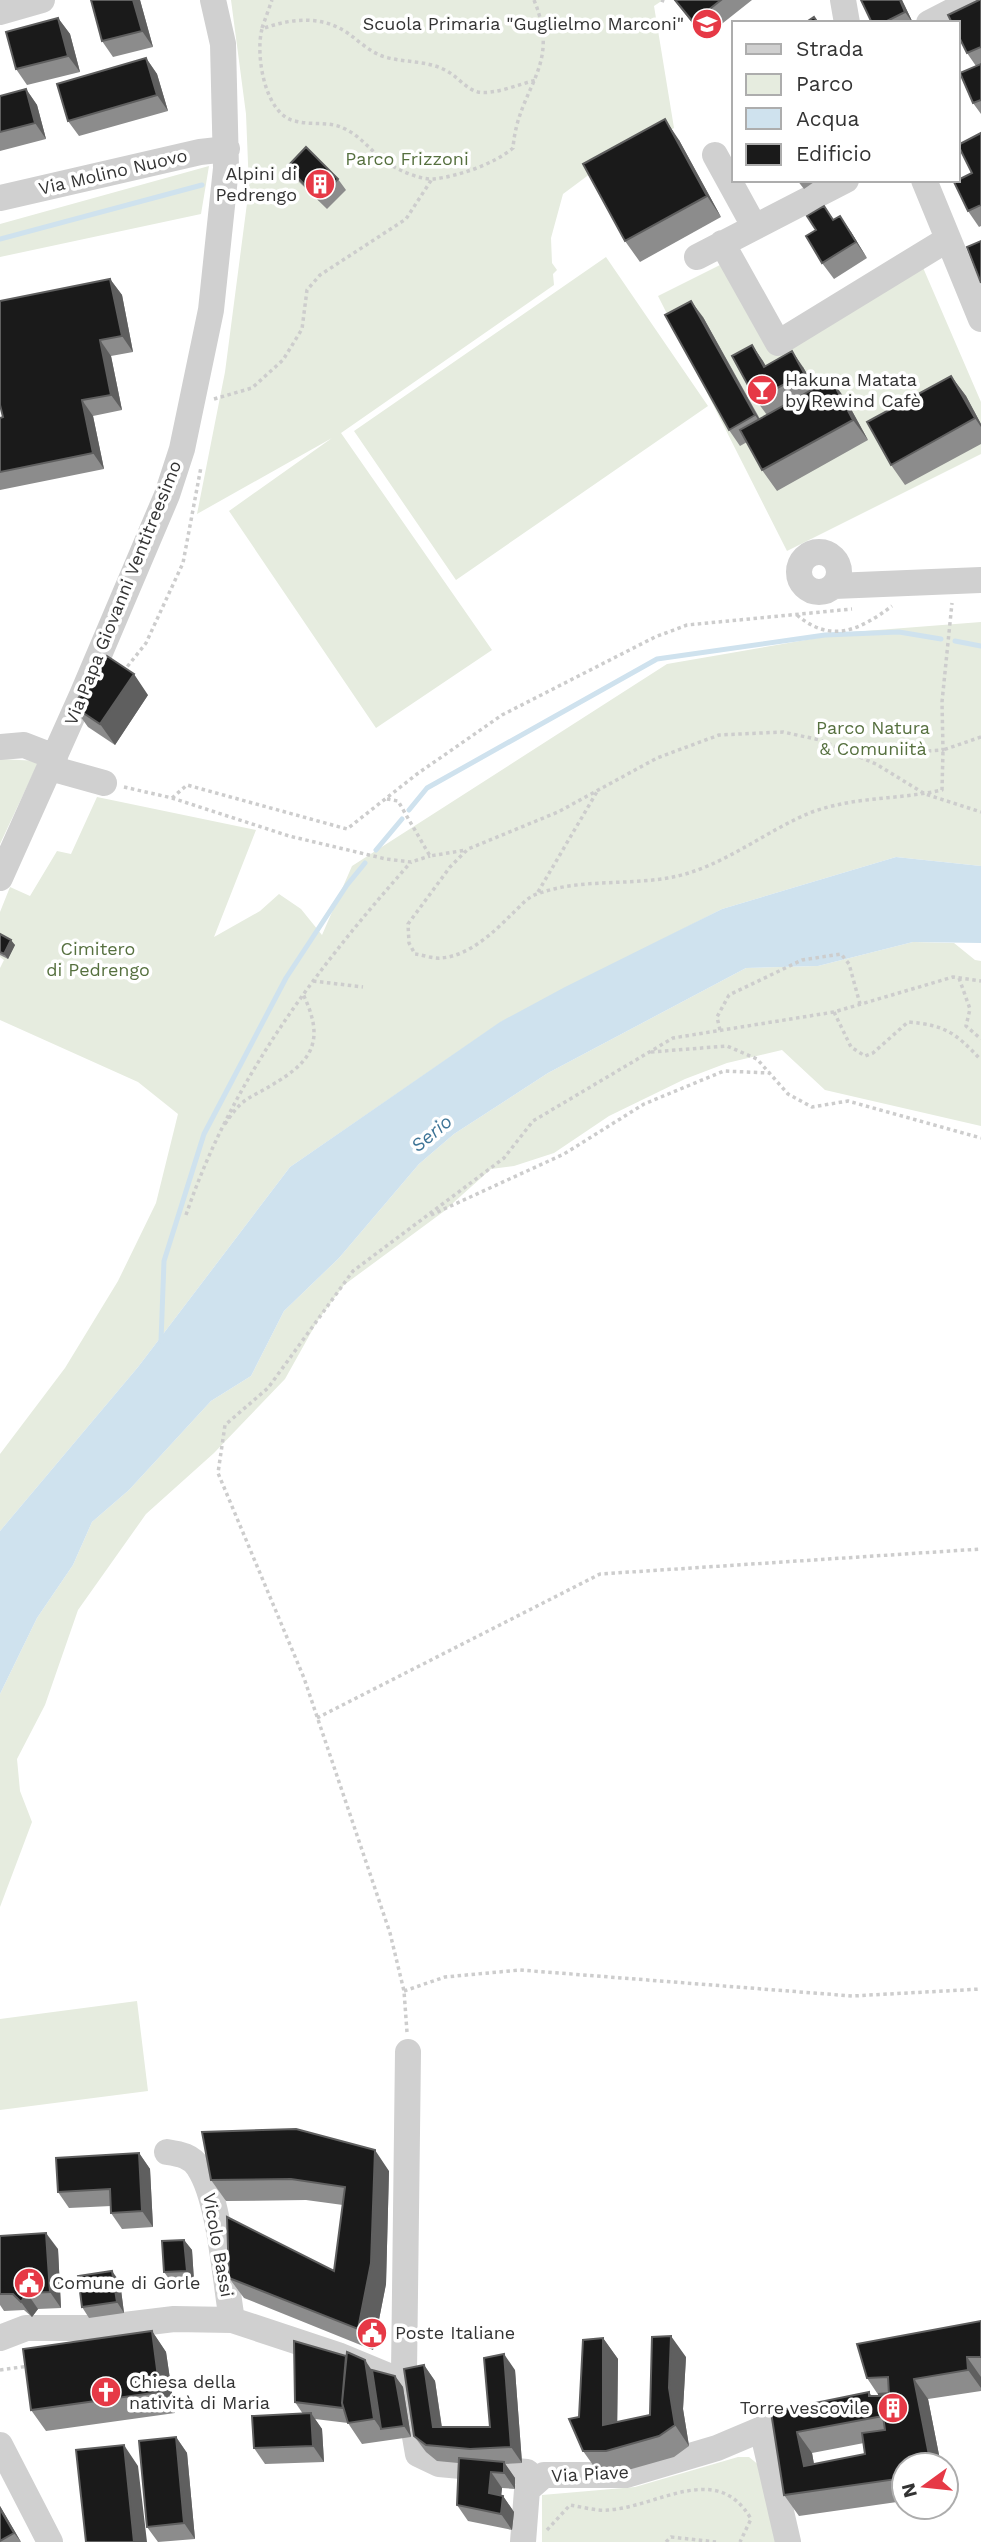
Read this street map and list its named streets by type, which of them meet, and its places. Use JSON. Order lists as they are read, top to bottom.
{
  "streets": {
    "street": [
      "Via Molino Nuovo",
      "Via Papa Giovanni Ventitreesimo",
      "Vicolo Bassi",
      "Via Piave"
    ]
  },
  "crossings": [
    ["Via Molino Nuovo", "Via Papa Giovanni Ventitreesimo"]
  ],
  "water": ["Serio"],
  "parks": ["Parco Frizzoni", "Parco Natura & Comuniità", "Cimitero di Pedrengo"],
  "places": {
    "school or university": ["Scuola Primaria \"Guglielmo Marconi\""],
    "building": ["Alpini di Pedrengo", "Torre vescovile"],
    "bar": ["Hakuna Matata by Rewind Cafè"],
    "public building": ["Comune di Gorle", "Poste Italiane"],
    "church": ["Chiesa della natività di Maria"]
  },
  "legend": [
    "Strada",
    "Parco",
    "Acqua",
    "Edificio"
  ],
  "north": "left"
}
